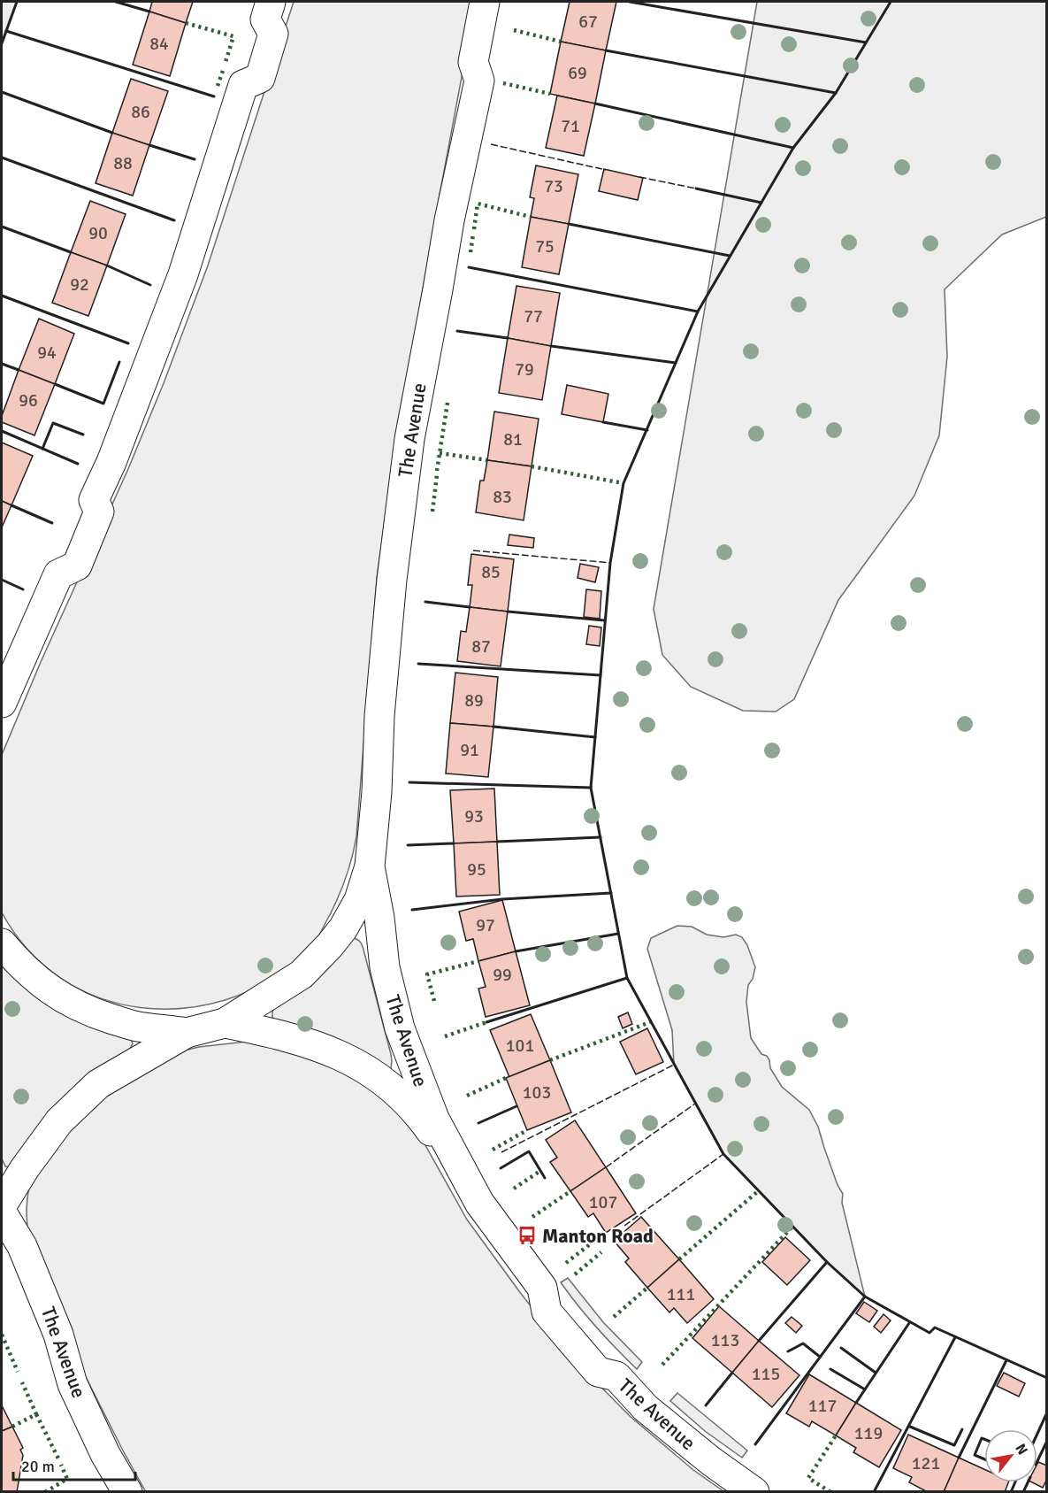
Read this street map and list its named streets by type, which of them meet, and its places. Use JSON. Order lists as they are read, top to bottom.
{
  "streets": {
    "street": ["The Avenue"]
  },
  "places": {
    "bus stop": ["Manton Road"]
  },
  "house_numbers": [
    "67",
    "84",
    "69",
    "86",
    "71",
    "88",
    "73",
    "90",
    "75",
    "92",
    "77",
    "94",
    "79",
    "96",
    "81",
    "83",
    "85",
    "87",
    "89",
    "91",
    "93",
    "95",
    "97",
    "99",
    "101",
    "103",
    "107",
    "111",
    "113",
    "115",
    "117",
    "119",
    "121"
  ],
  "scale_bar": "20 m",
  "north": "top right"
}
